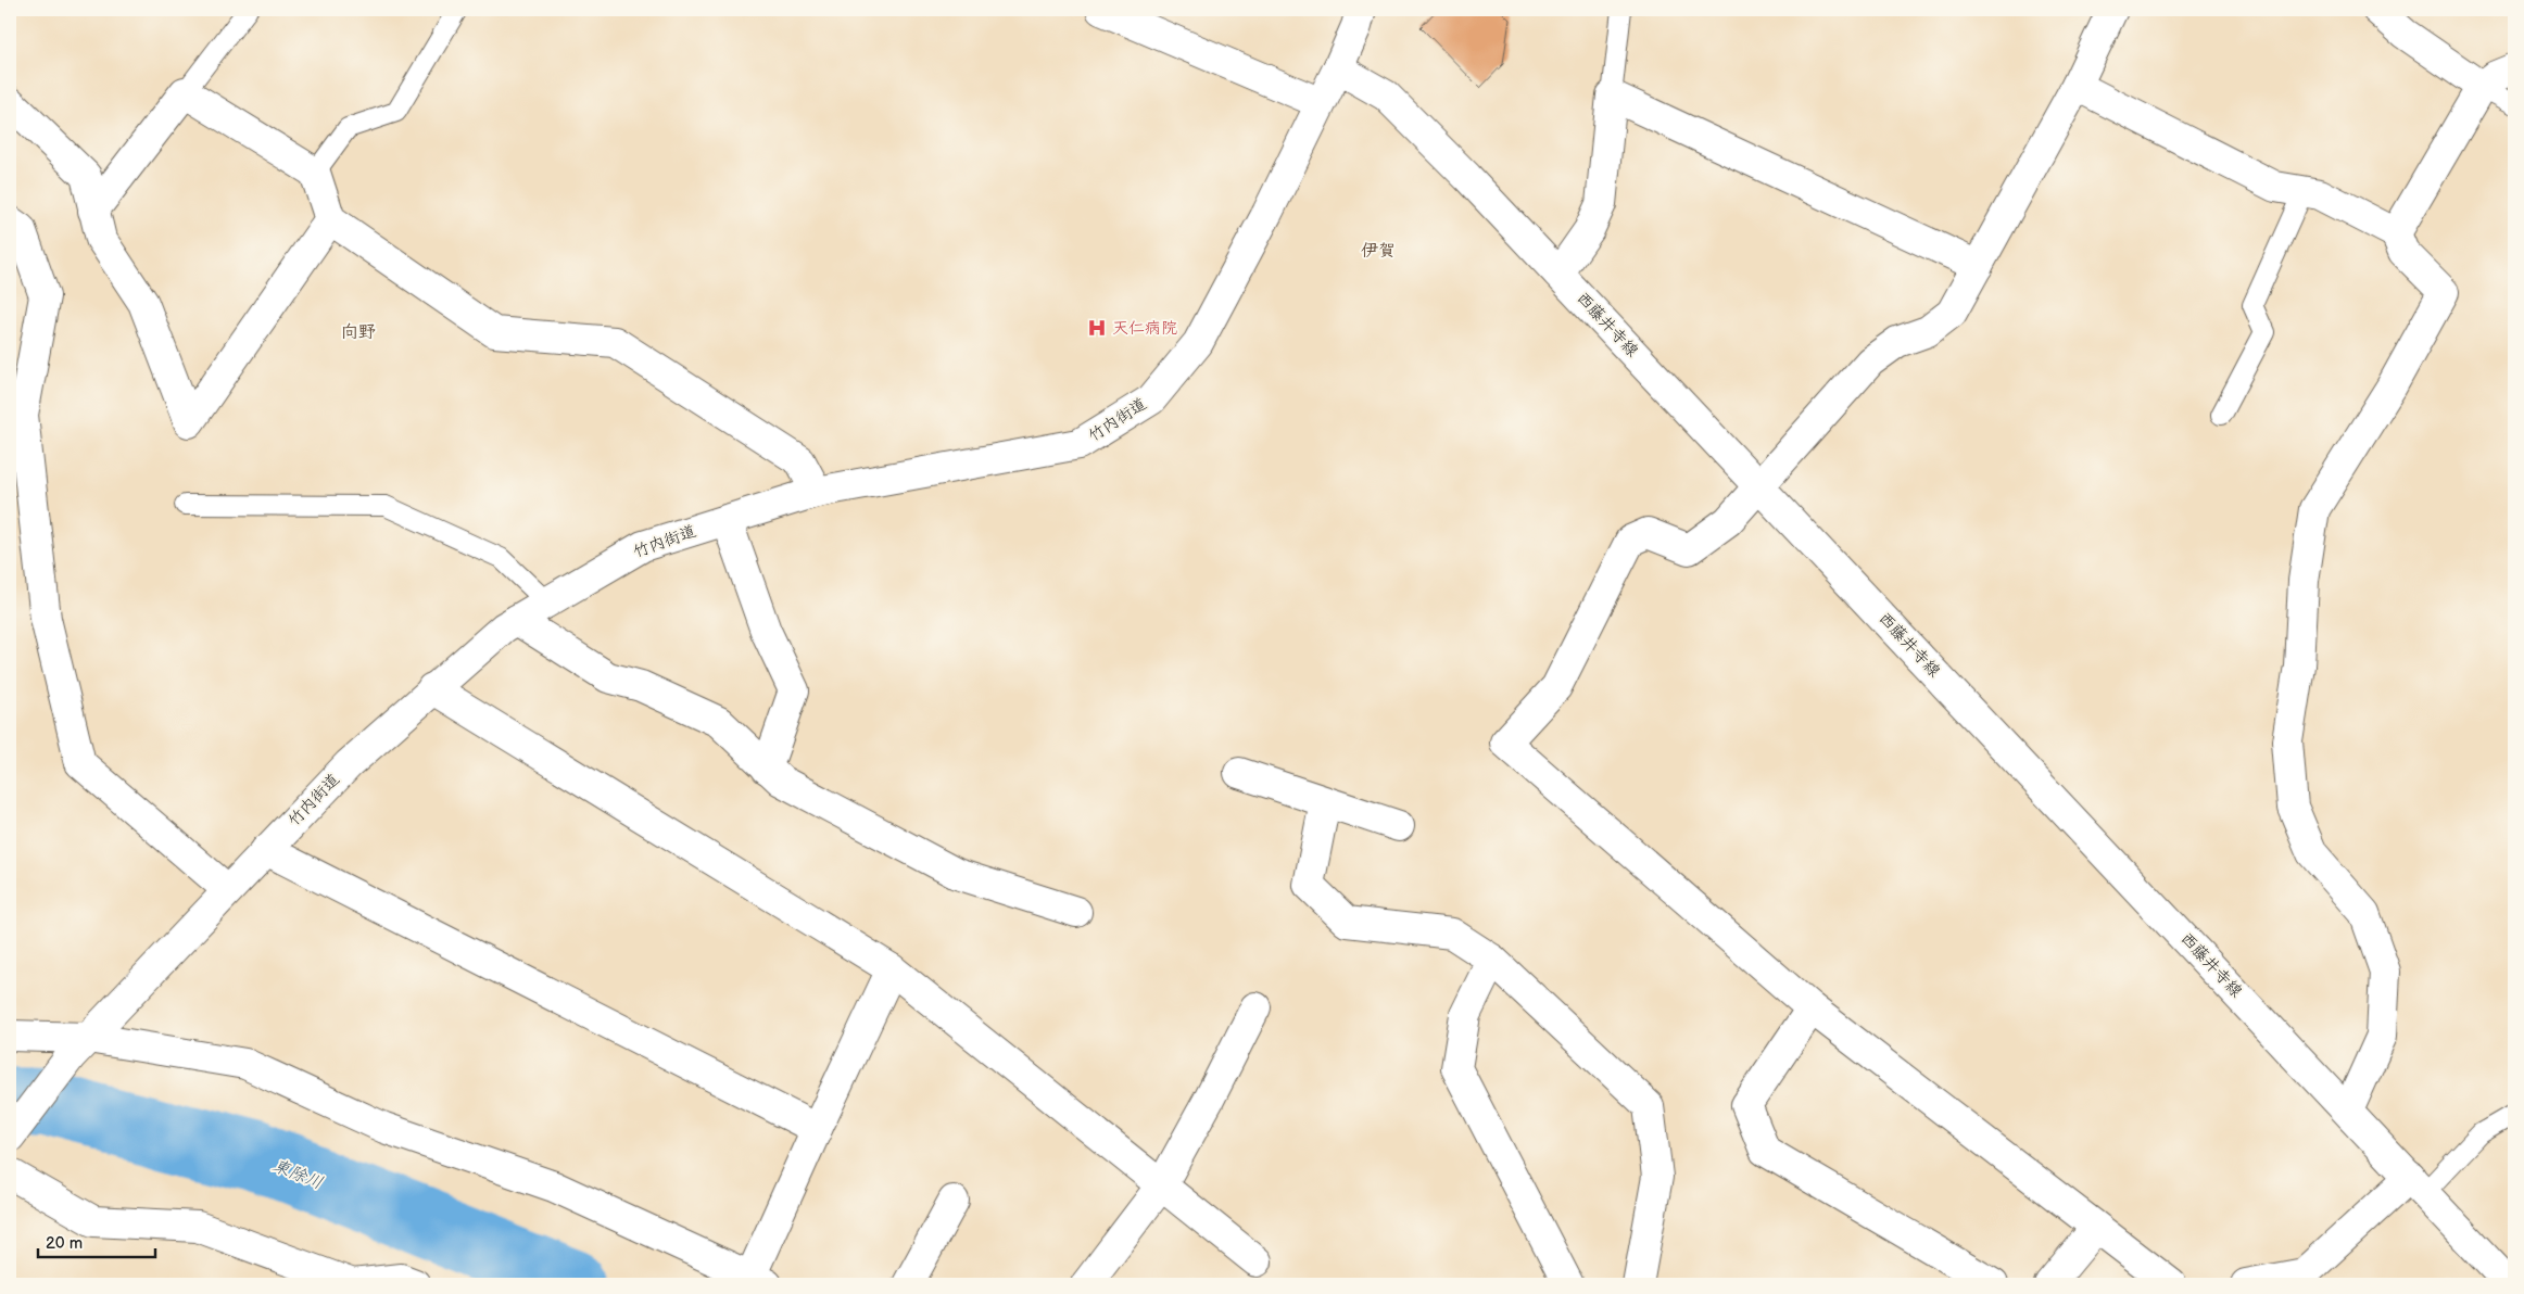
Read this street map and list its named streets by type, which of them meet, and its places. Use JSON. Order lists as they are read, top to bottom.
{
  "streets": {
    "street": ["西藤井寺線", "竹内街道"]
  },
  "crossings": [
    ["西藤井寺線", "竹内街道"]
  ],
  "districts": ["伊賀", "向野"],
  "water": ["東除川"],
  "places": {
    "hospital": ["天仁病院"]
  },
  "scale_bar": "20 m"
}
